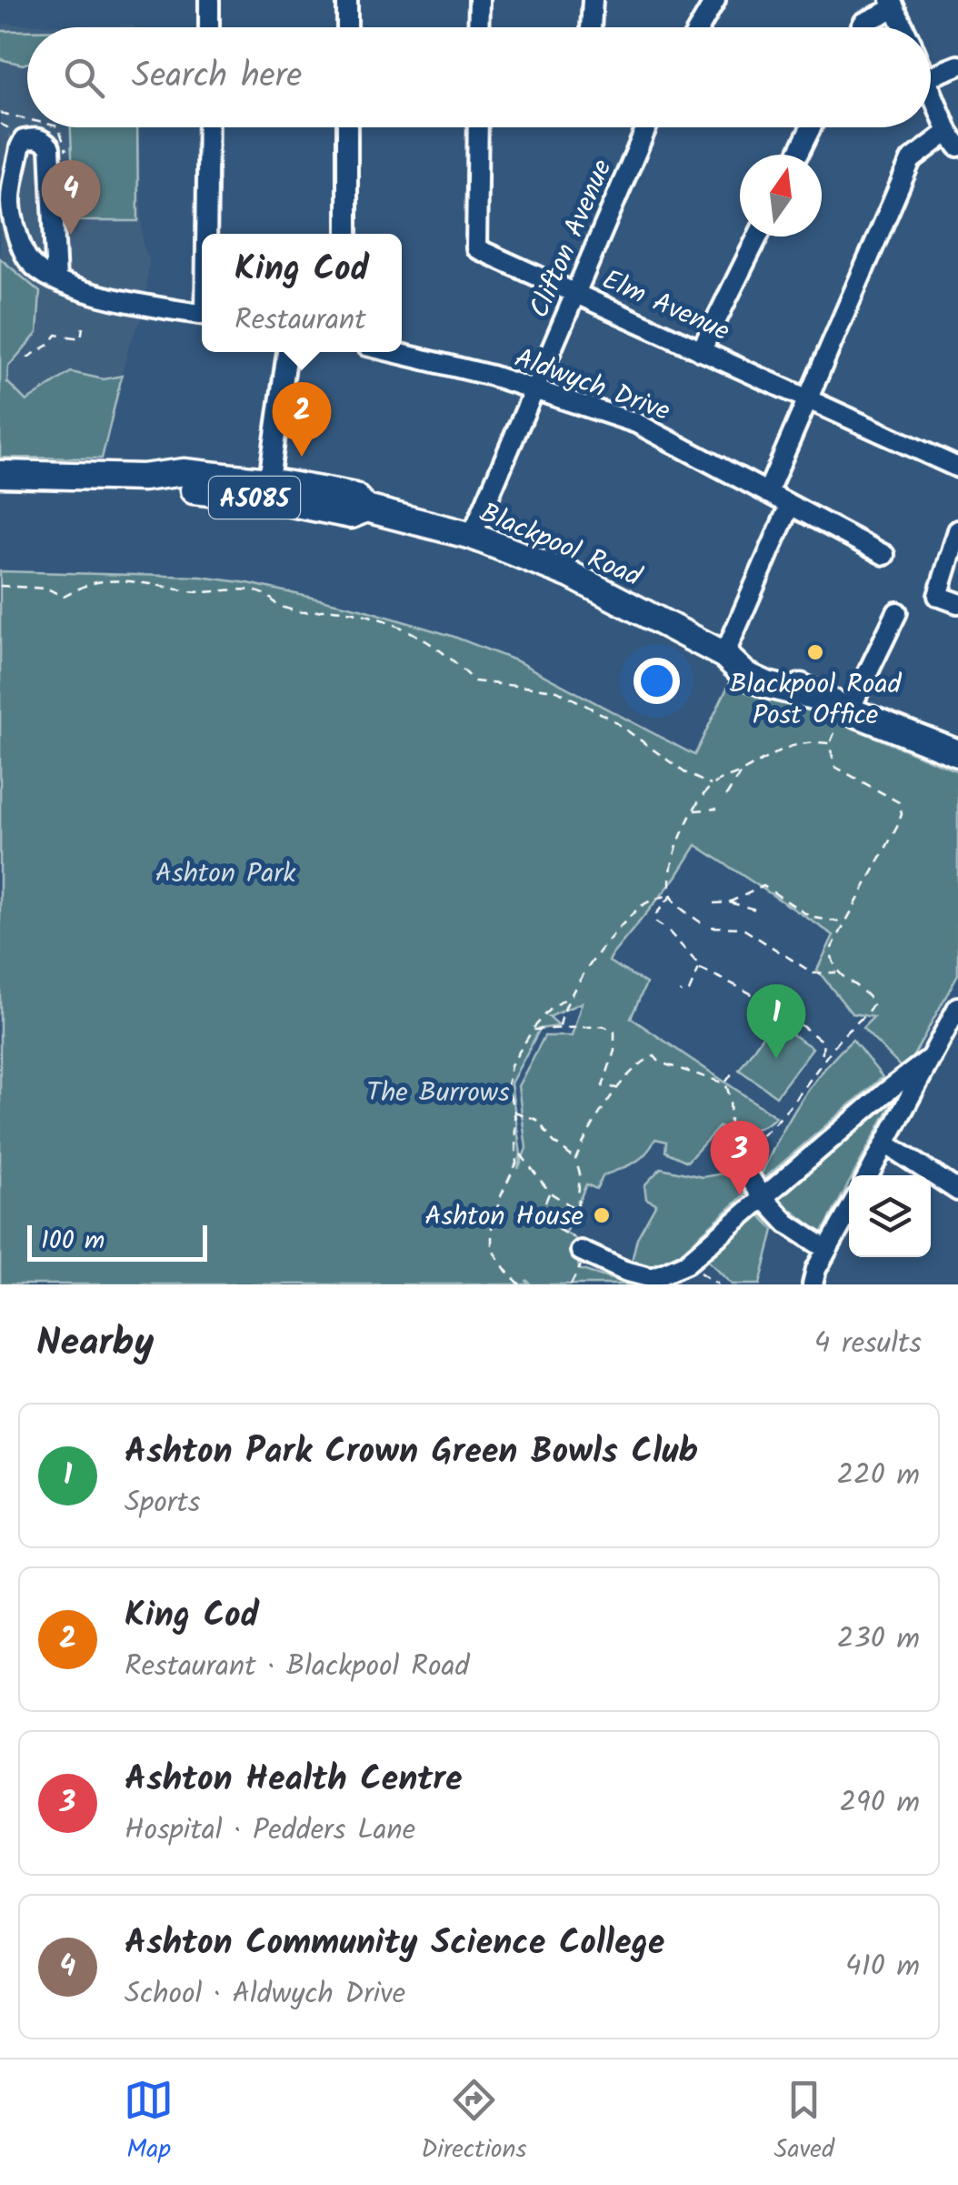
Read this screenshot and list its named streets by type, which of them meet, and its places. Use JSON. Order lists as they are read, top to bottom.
{
  "streets": {
    "highway": ["A5085", "Blackpool Road"],
    "street": ["Clifton Avenue", "Elm Avenue", "Aldwych Drive"]
  },
  "crossings": [
    ["Clifton Avenue", "Elm Avenue"],
    ["Clifton Avenue", "Aldwych Drive"],
    ["Clifton Avenue", "Blackpool Road"]
  ],
  "parks": ["Ashton Park", "The Burrows"],
  "places": ["Blackpool Road Post Office", "Ashton House"],
  "scale_bar": "100 m",
  "north": "top",
  "page": {
    "search": "Search here",
    "pins": [
      "4",
      "2",
      "1",
      "3"
    ],
    "popup": ["King Cod", "Restaurant"],
    "scale": "100 m",
    "heading": ["Nearby", "4 results"],
    "list": [
      {
        "mark": "1",
        "name": "Ashton Park Crown Green Bowls Club",
        "note": "Sports",
        "value": "220 m"
      },
      {
        "mark": "2",
        "name": "King Cod",
        "note": "Restaurant · Blackpool Road",
        "value": "230 m"
      },
      {
        "mark": "3",
        "name": "Ashton Health Centre",
        "note": "Hospital · Pedders Lane",
        "value": "290 m"
      },
      {
        "mark": "4",
        "name": "Ashton Community Science College",
        "note": "School · Aldwych Drive",
        "value": "410 m"
      }
    ],
    "nav": ["Map", "Directions", "Saved"]
  }
}
